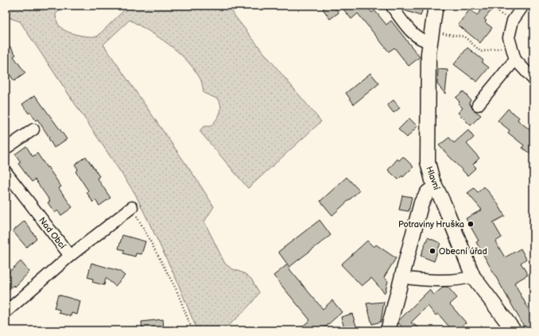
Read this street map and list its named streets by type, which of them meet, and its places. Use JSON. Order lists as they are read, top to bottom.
{
  "streets": {
    "street": ["Hlavní", "Nad Obcí"]
  },
  "places": ["Potraviny Hruška", "Obecní úřad"]
}
